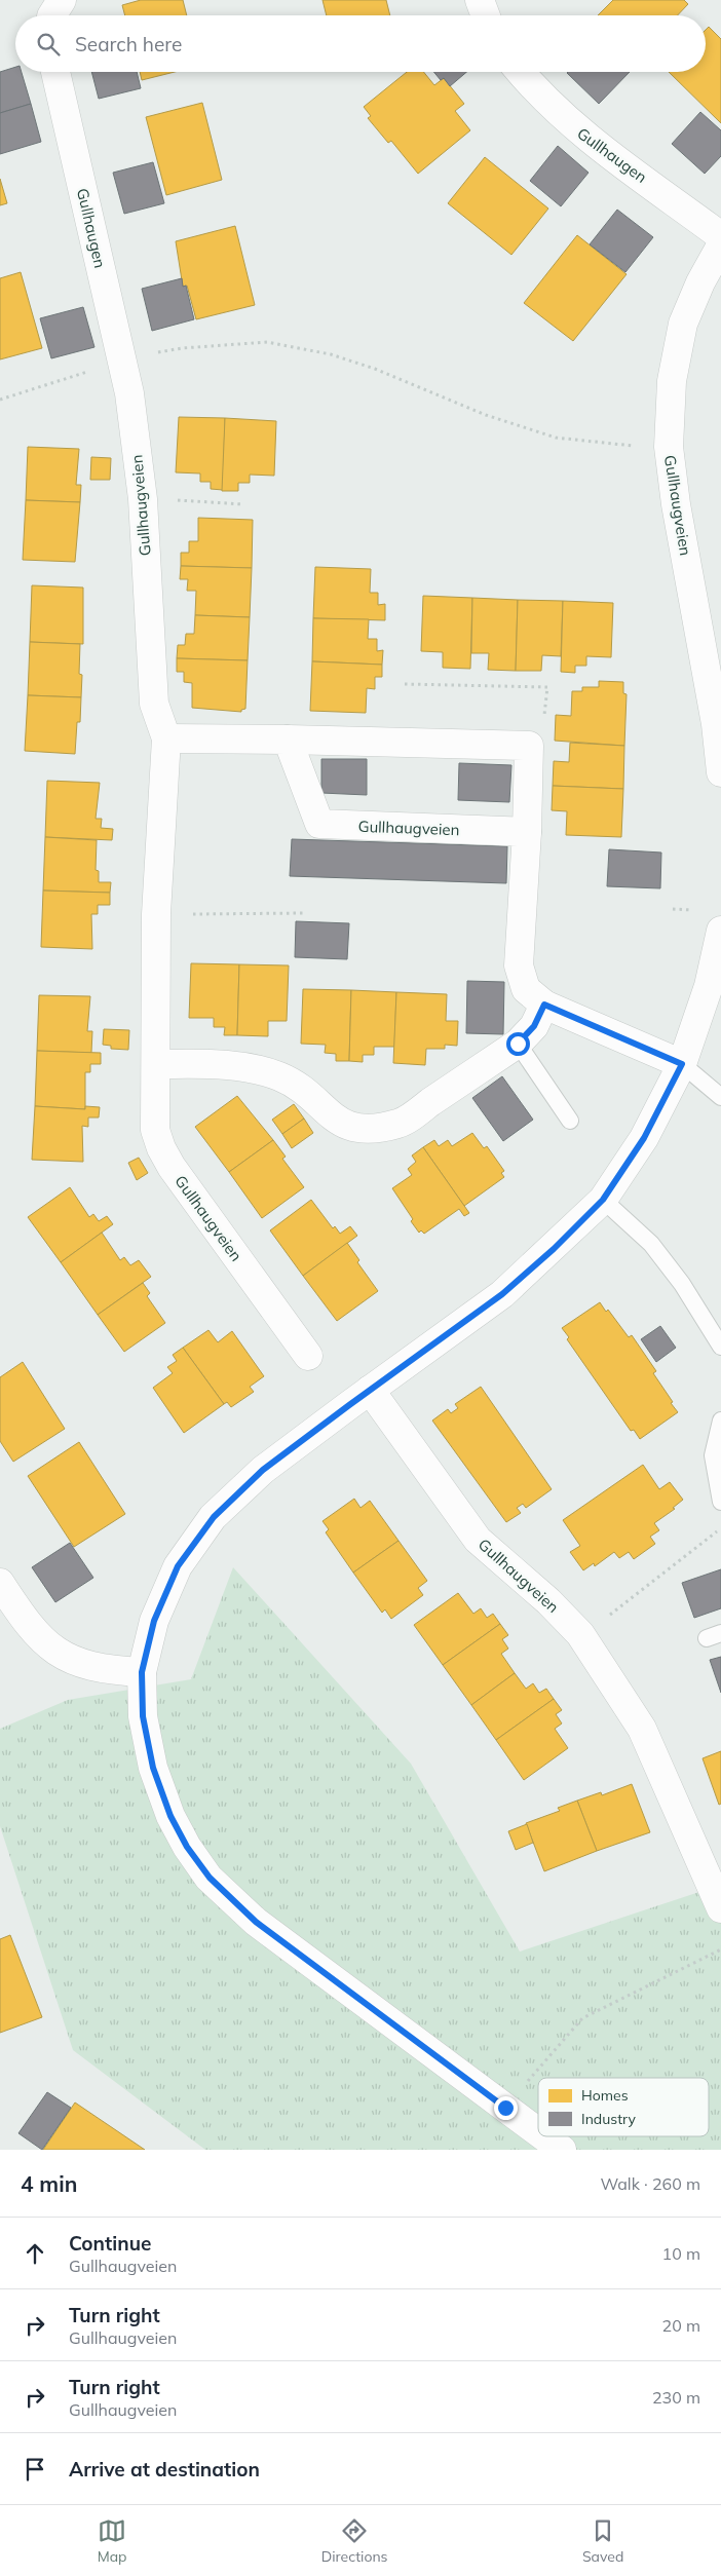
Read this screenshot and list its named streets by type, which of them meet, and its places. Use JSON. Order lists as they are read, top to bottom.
{
  "streets": {
    "street": ["Gullhaugen", "Gullhaugveien"]
  },
  "crossings": [
    ["Gullhaugen", "Gullhaugveien"]
  ],
  "legend": ["Homes", "Industry"],
  "page": {
    "search": "Search here",
    "heading": ["4 min", "Walk · 260 m"],
    "list": [
      ["Continue", "Gullhaugveien", "10 m"],
      ["Turn right", "Gullhaugveien", "20 m"],
      ["Turn right", "Gullhaugveien", "230 m"],
      "Arrive at destination"
    ],
    "nav": ["Map", "Directions", "Saved"]
  }
}
